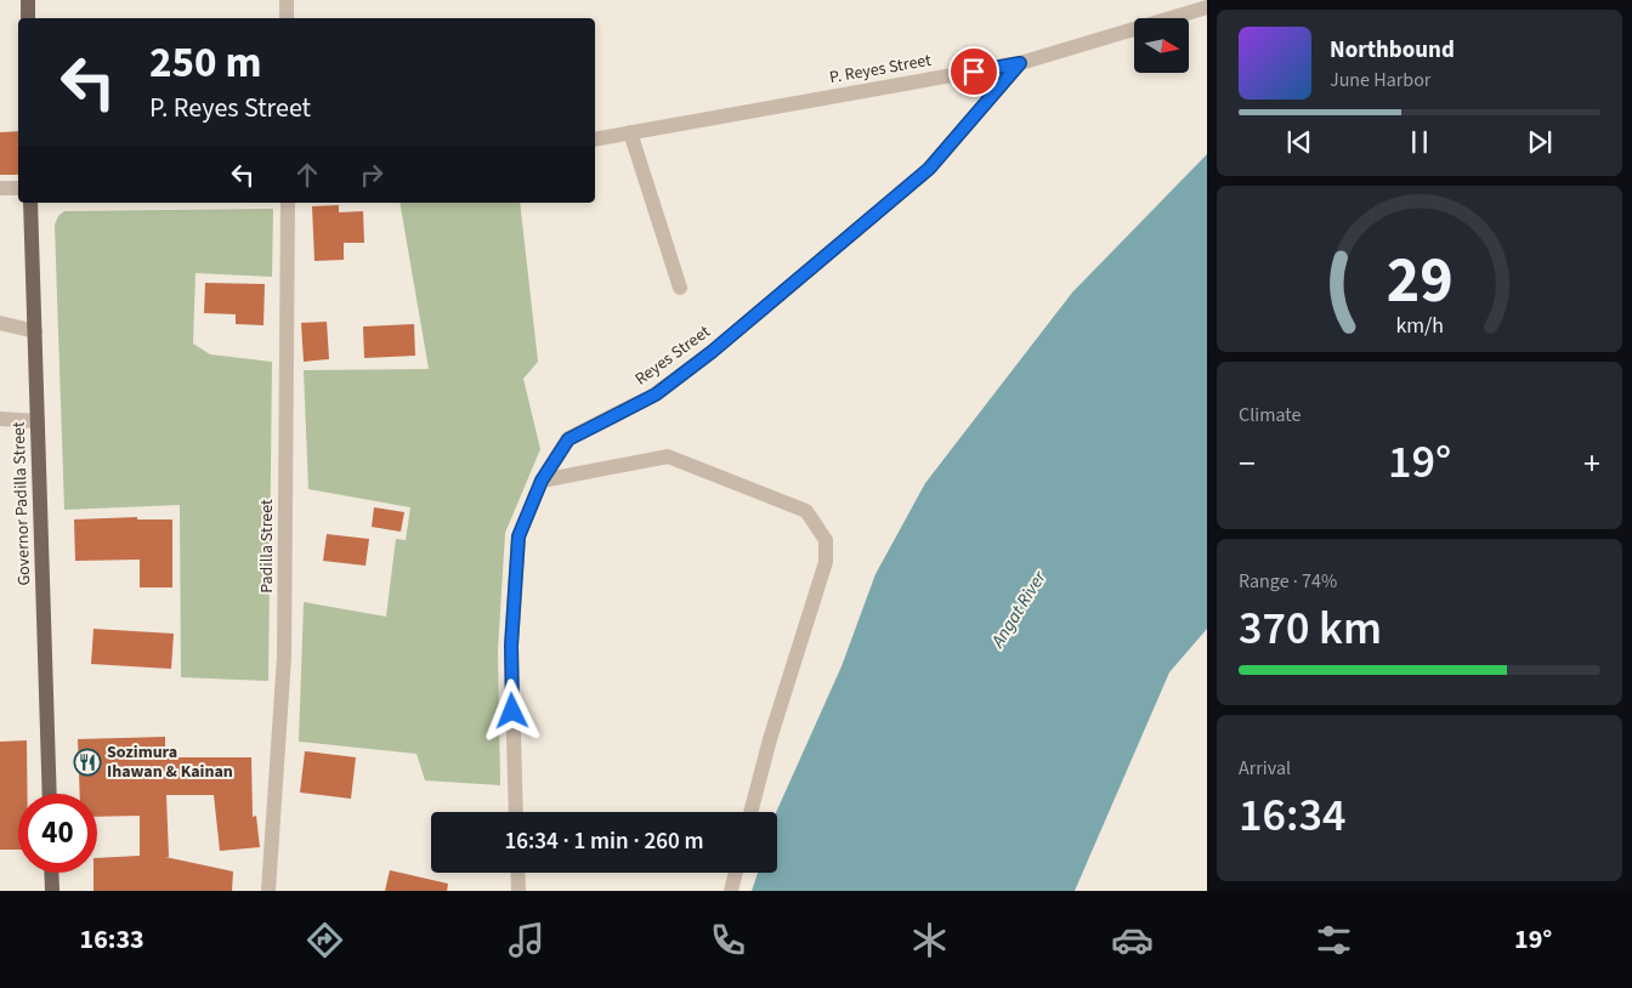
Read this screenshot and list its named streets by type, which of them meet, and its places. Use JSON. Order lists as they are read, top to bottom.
{
  "streets": {
    "main road": ["Governor Padilla Street"],
    "street": ["P. Reyes Street", "Reyes Street", "Padilla Street"]
  },
  "crossings": [
    ["P. Reyes Street", "Reyes Street"]
  ],
  "water": ["Angat River"],
  "places": {
    "restaurant": ["Sozimura Ihawan & Kainan"]
  },
  "north": "right",
  "page": {
    "turn": ["250 m", "P. Reyes Street"],
    "song": ["Northbound", "June Harbor"],
    "tile": [
      "Climate",
      ["Range · 74%", "370 km"],
      ["Arrival", "16:34"]
    ],
    "heat": ["−", "19°", "+"],
    "limit": "40",
    "trip": "16:34 · 1 min · 260 m",
    "tabs": ["16:33", "19°"],
    "gauge": ["29", "km/h"]
  }
}
